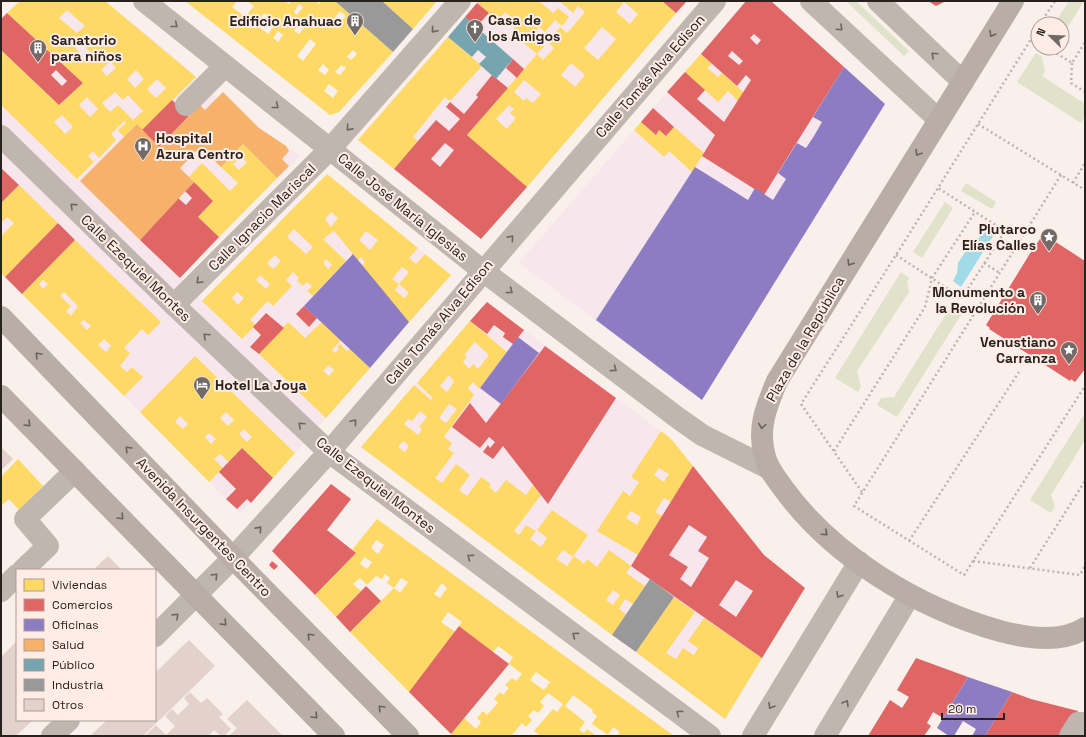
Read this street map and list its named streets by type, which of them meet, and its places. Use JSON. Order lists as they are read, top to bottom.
{
  "streets": {
    "main road": ["Plaza de la República", "Avenida Insurgentes Centro"],
    "street": [
      "Calle Tomás Alva Edison",
      "Calle José María Iglesias",
      "Calle Ignacio Mariscal",
      "Calle Ezequiel Montes"
    ]
  },
  "crossings": [
    ["Calle Tomás Alva Edison", "Calle José María Iglesias"],
    ["Calle Tomás Alva Edison", "Calle Ezequiel Montes"],
    ["Calle Tomás Alva Edison", "Avenida Insurgentes Centro"],
    ["Calle José María Iglesias", "Calle Ignacio Mariscal"],
    ["Calle José María Iglesias", "Plaza de la República"],
    ["Calle Ignacio Mariscal", "Calle Ezequiel Montes"]
  ],
  "one_way": [
    "Calle Tomás Alva Edison",
    "Calle José María Iglesias",
    "Calle Ignacio Mariscal",
    "Calle Ezequiel Montes",
    "Plaza de la República"
  ],
  "places": {
    "building": ["Edificio Anahuac", "Sanatorio para niños", "Monumento a la Revolución"],
    "church": ["Casa de los Amigos"],
    "hospital": ["Hospital Azura Centro"],
    "place": ["Plutarco Elías Calles", "Venustiano Carranza"],
    "hotel": ["Hotel La Joya"]
  },
  "legend": [
    "Viviendas",
    "Comercios",
    "Oficinas",
    "Salud",
    "Público",
    "Industria",
    "Otros"
  ],
  "scale_bar": "20 m",
  "north": "top left"
}
